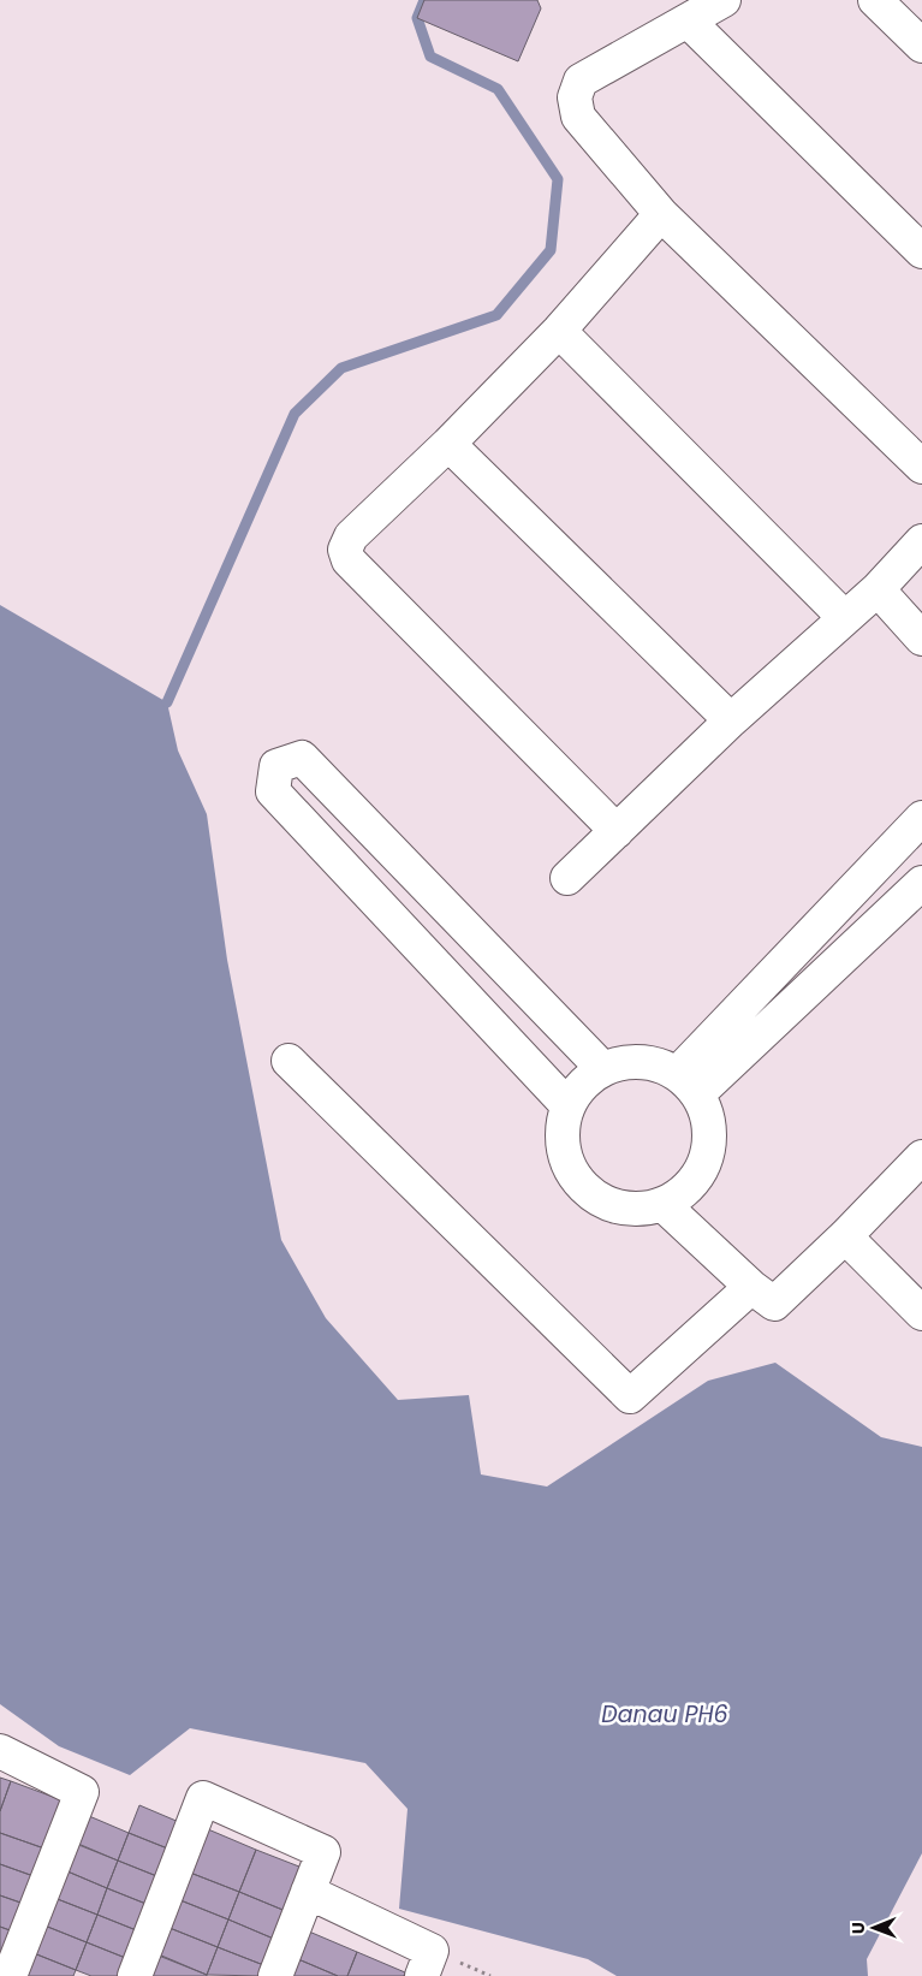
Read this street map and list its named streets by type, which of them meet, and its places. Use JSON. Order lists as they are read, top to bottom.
{
  "water": ["Danau PH6"],
  "north": "left"
}
